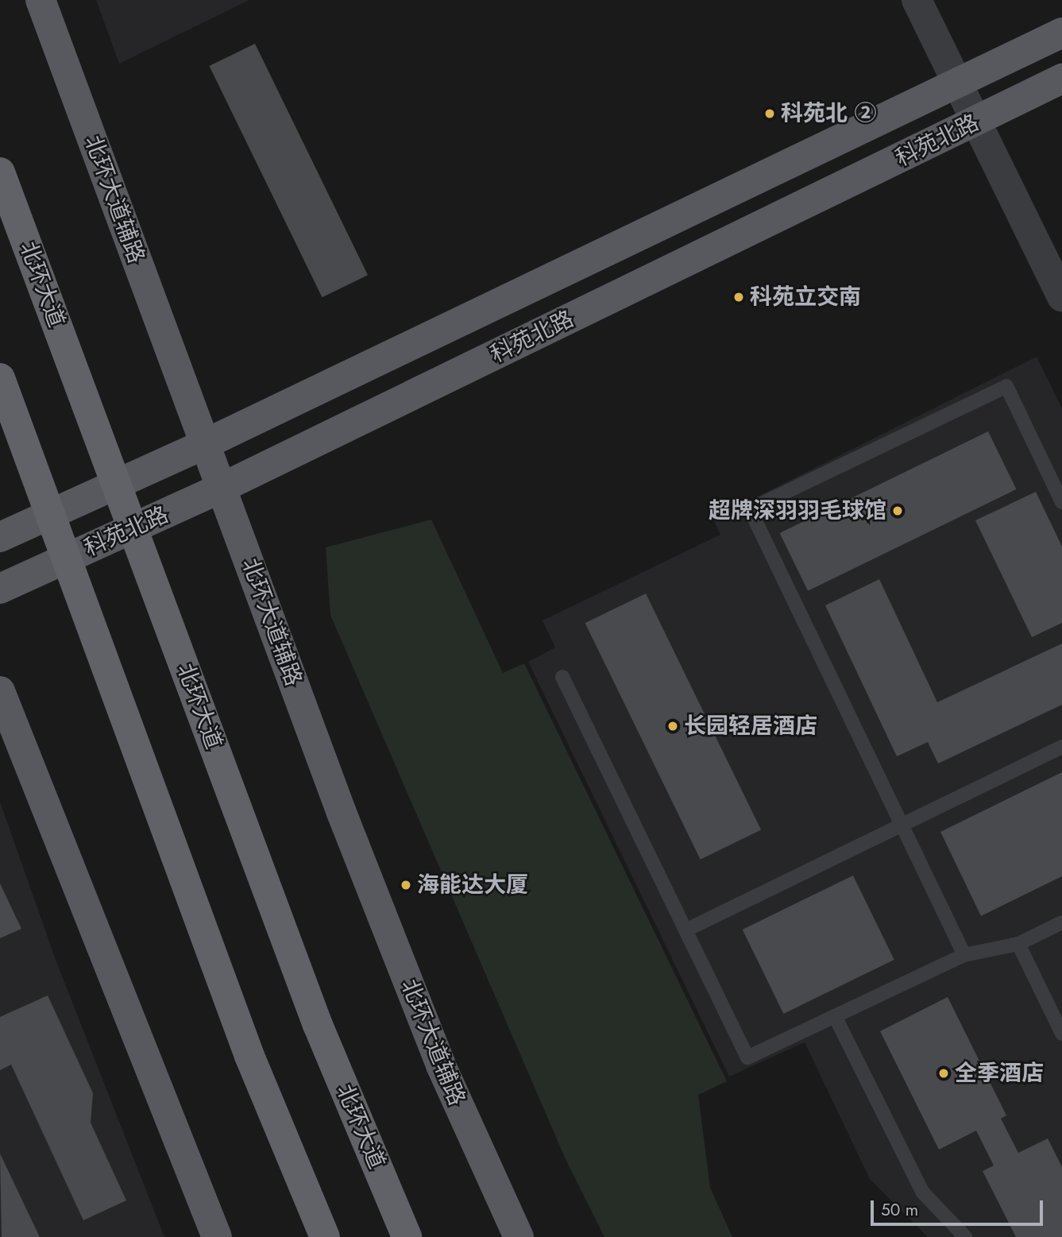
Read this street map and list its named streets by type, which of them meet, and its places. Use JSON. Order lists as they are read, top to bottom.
{
  "streets": {
    "highway": ["北环大道"],
    "main road": ["科苑北路", "北环大道辅路"]
  },
  "crossings": [
    ["科苑北路", "北环大道辅路"]
  ],
  "places": [
    "科苑北 ②",
    "科苑立交南",
    "超牌深羽羽毛球馆",
    "长园轻居酒店",
    "海能达大厦",
    "全季酒店"
  ],
  "scale_bar": "50 m"
}
